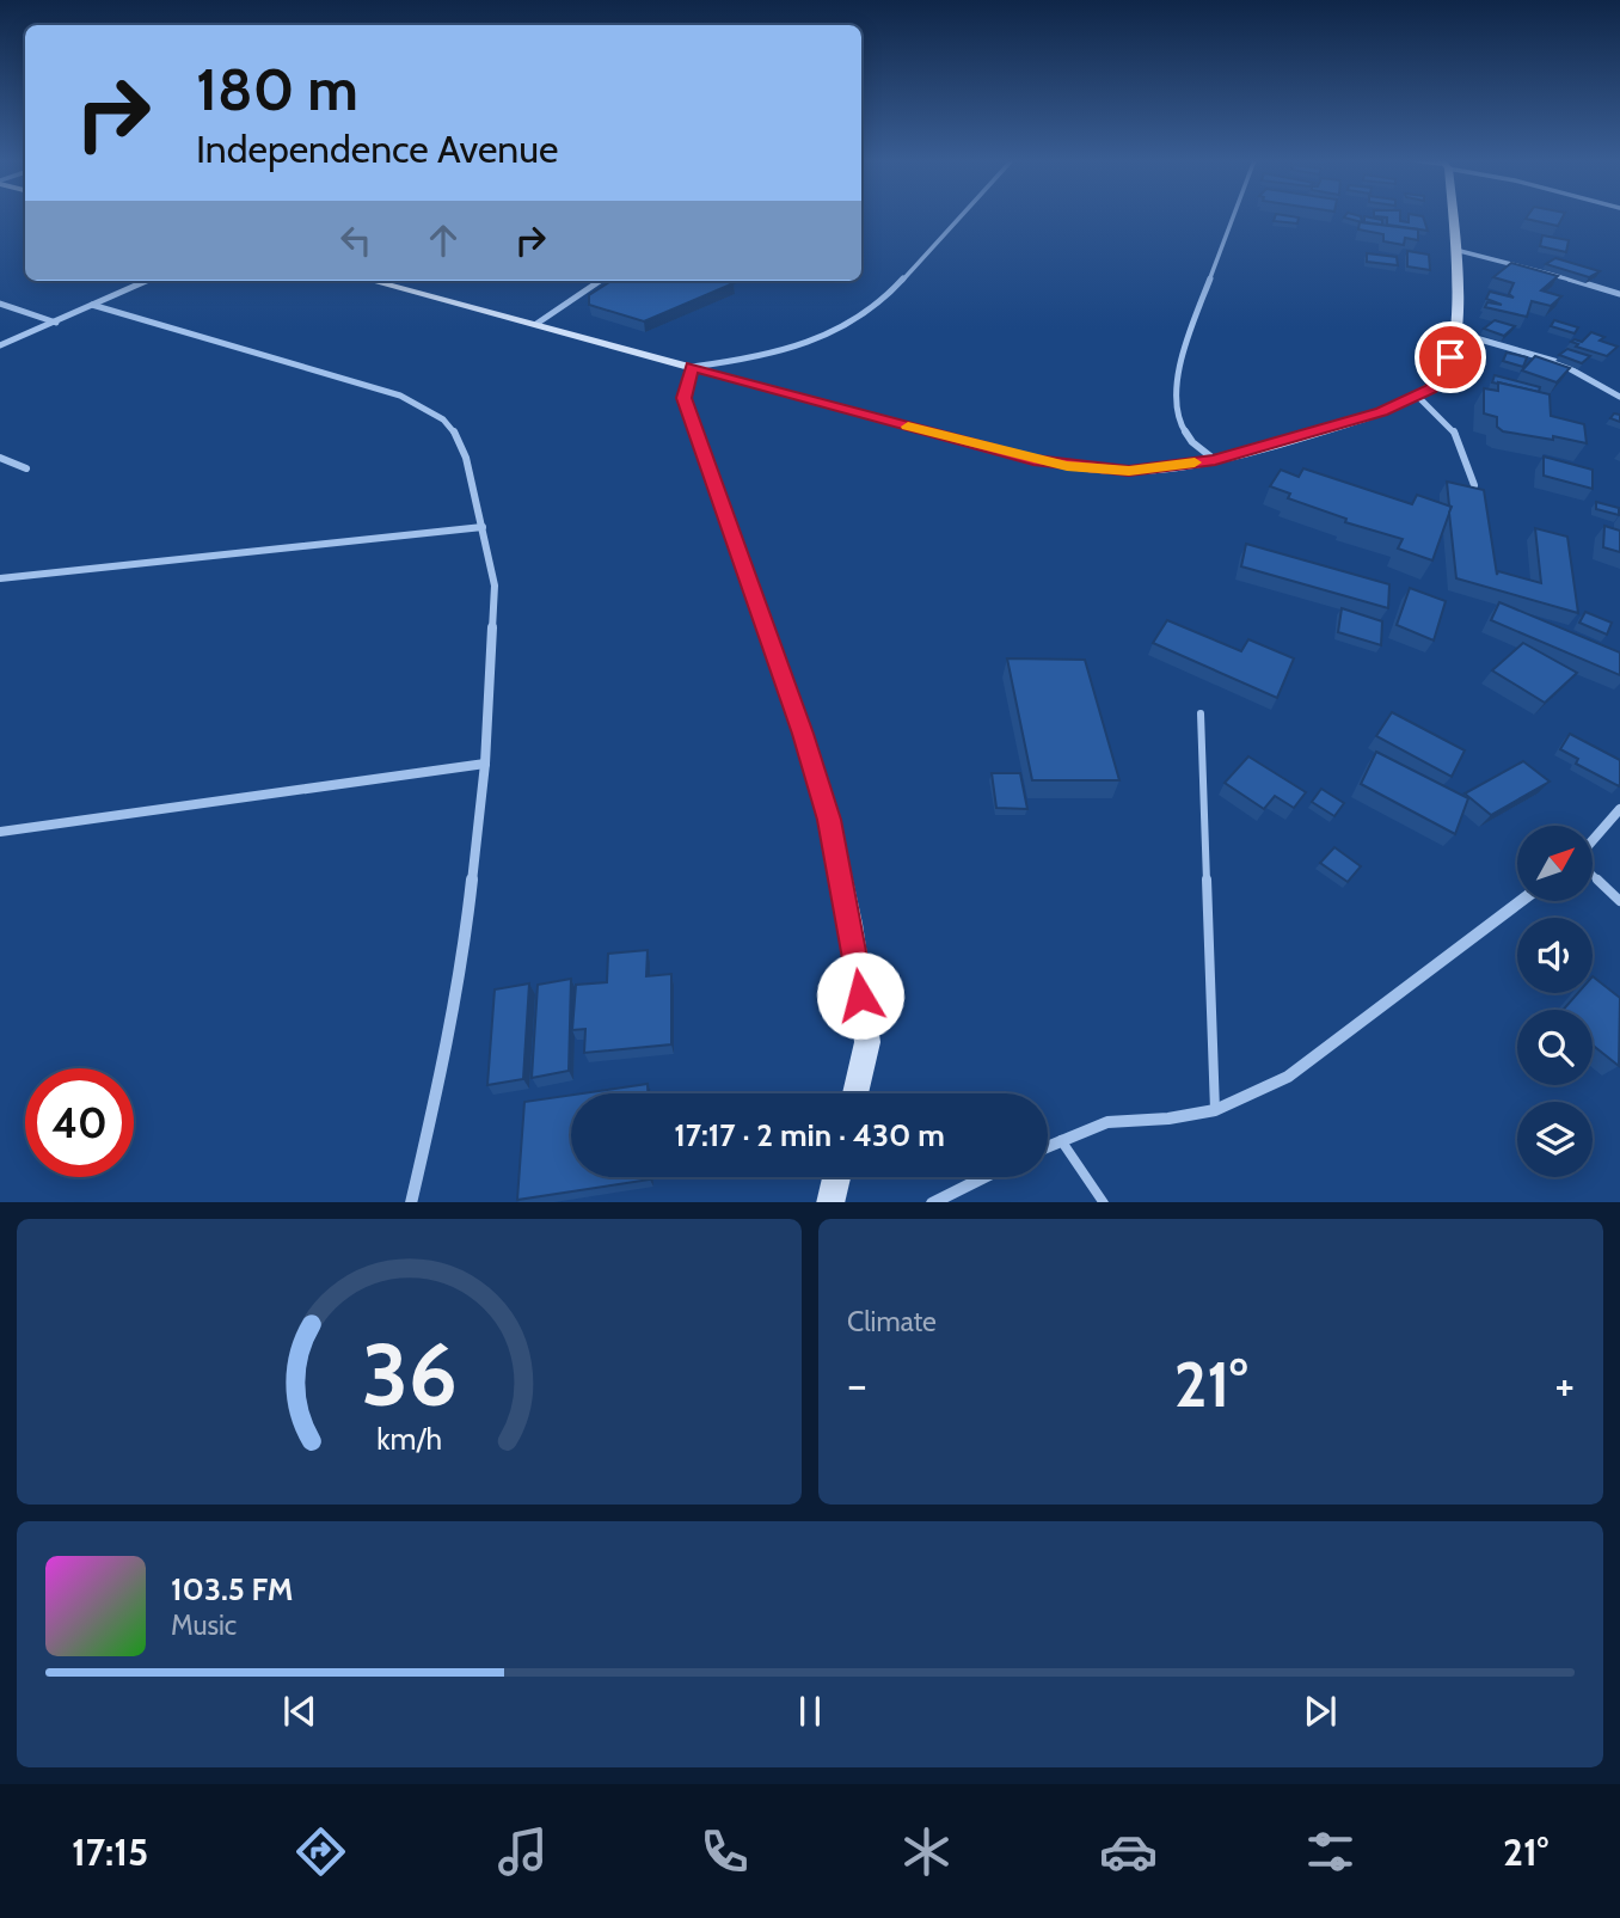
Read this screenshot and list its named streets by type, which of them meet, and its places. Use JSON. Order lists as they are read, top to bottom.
{
  "north": "top right",
  "page": {
    "turn": ["180 m", "Independence Avenue"],
    "limit": "40",
    "trip": "17:17 · 2 min · 430 m",
    "tile": "Climate",
    "heat": ["−", "21°", "+"],
    "song": ["103.5 FM", "Music"],
    "tabs": ["17:15", "21°"],
    "gauge": ["36", "km/h"]
  }
}
